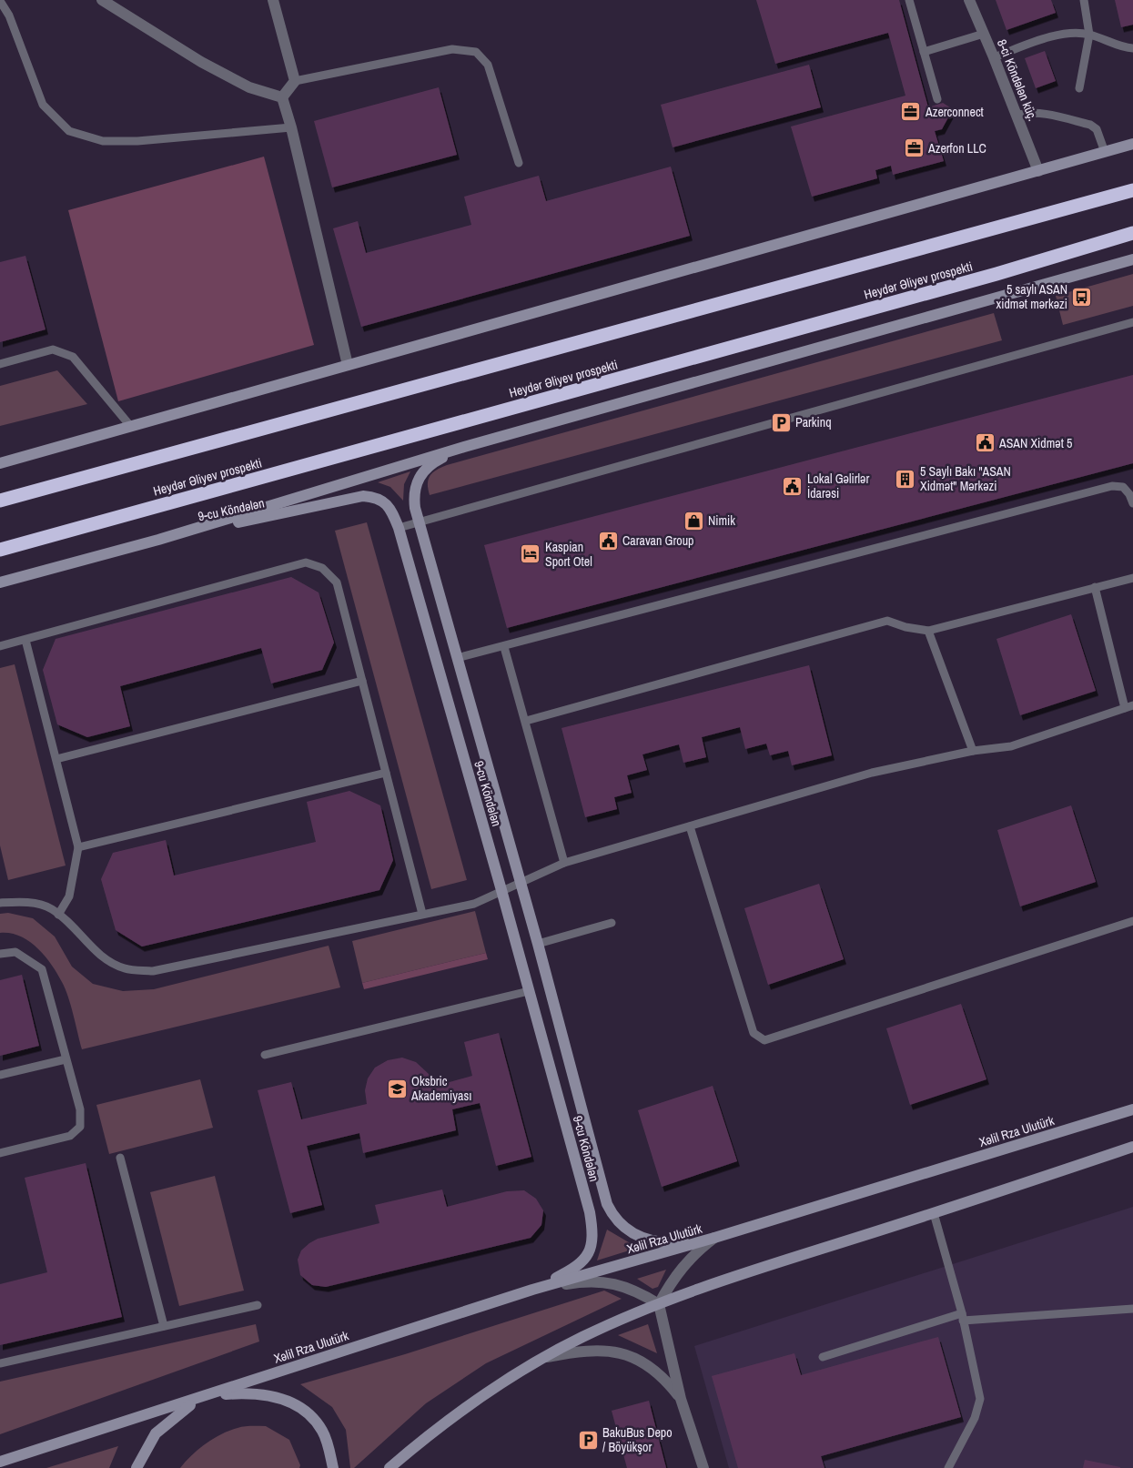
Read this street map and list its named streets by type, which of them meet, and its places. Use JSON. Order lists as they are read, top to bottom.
{
  "streets": {
    "highway": ["Heydər Əliyev prospekti"],
    "main road": ["9-cu Köndələn", "Xəlil Rza Ulutürk"],
    "street": ["8-ci Köndələn küç."]
  },
  "crossings": [
    ["9-cu Köndələn", "Xəlil Rza Ulutürk"]
  ],
  "places": {
    "office": ["Azerconnect", "Azerfon LLC"],
    "bus stop": ["5 saylı ASAN xidmət mərkəzi"],
    "parking": ["Parkinq", "BakuBus Depo / Böyükşor"],
    "public building": ["ASAN Xidmət 5", "Lokal Gəlirlər İdarəsi", "Caravan Group"],
    "building": ["5 Saylı Bakı \"ASAN Xidmət\" Mərkəzi"],
    "shop": ["Nimik"],
    "hotel": ["Kaspian Sport Otel"],
    "school or university": ["Oksbric Akademiyası"]
  }
}
